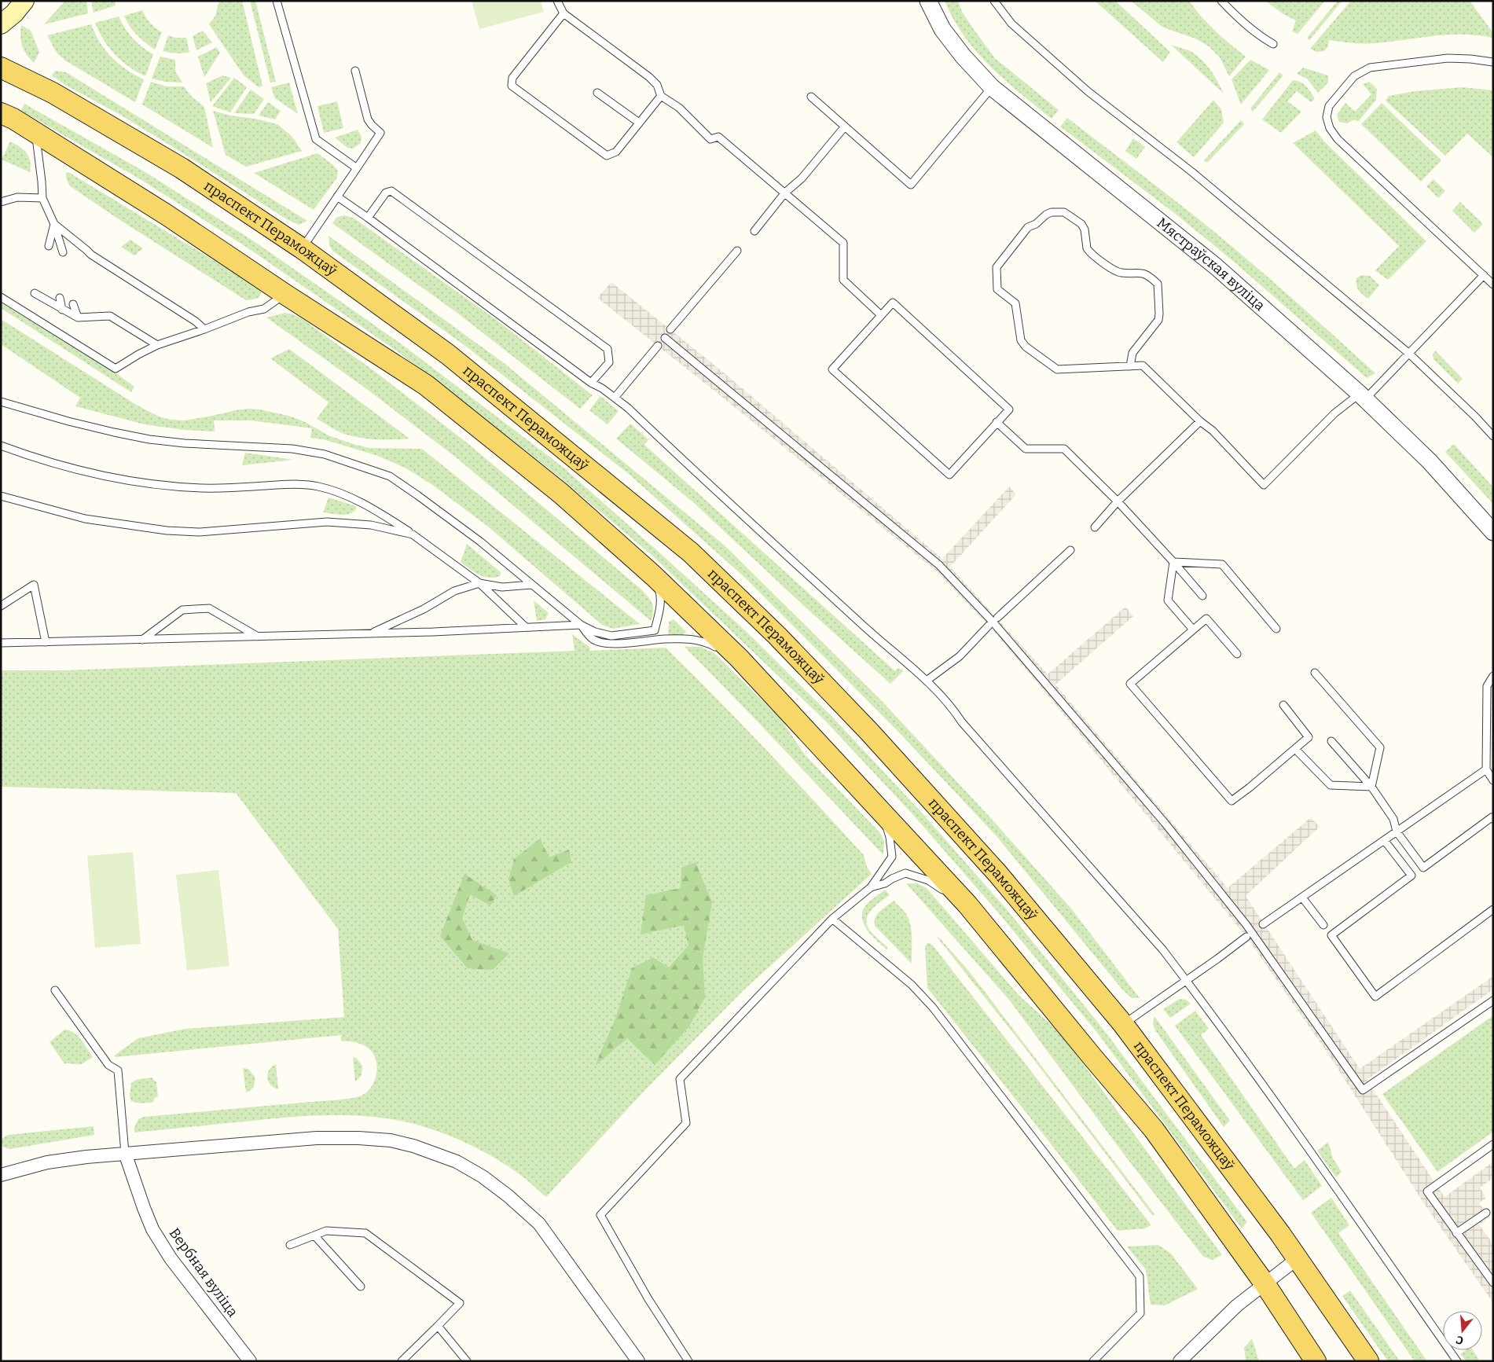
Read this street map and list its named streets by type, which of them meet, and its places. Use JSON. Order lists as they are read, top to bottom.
{
  "streets": {
    "main road": ["праспект Пераможцаў"],
    "street": ["Мястраўская вуліца", "Вербная вуліца"]
  },
  "north": "bottom"
}
